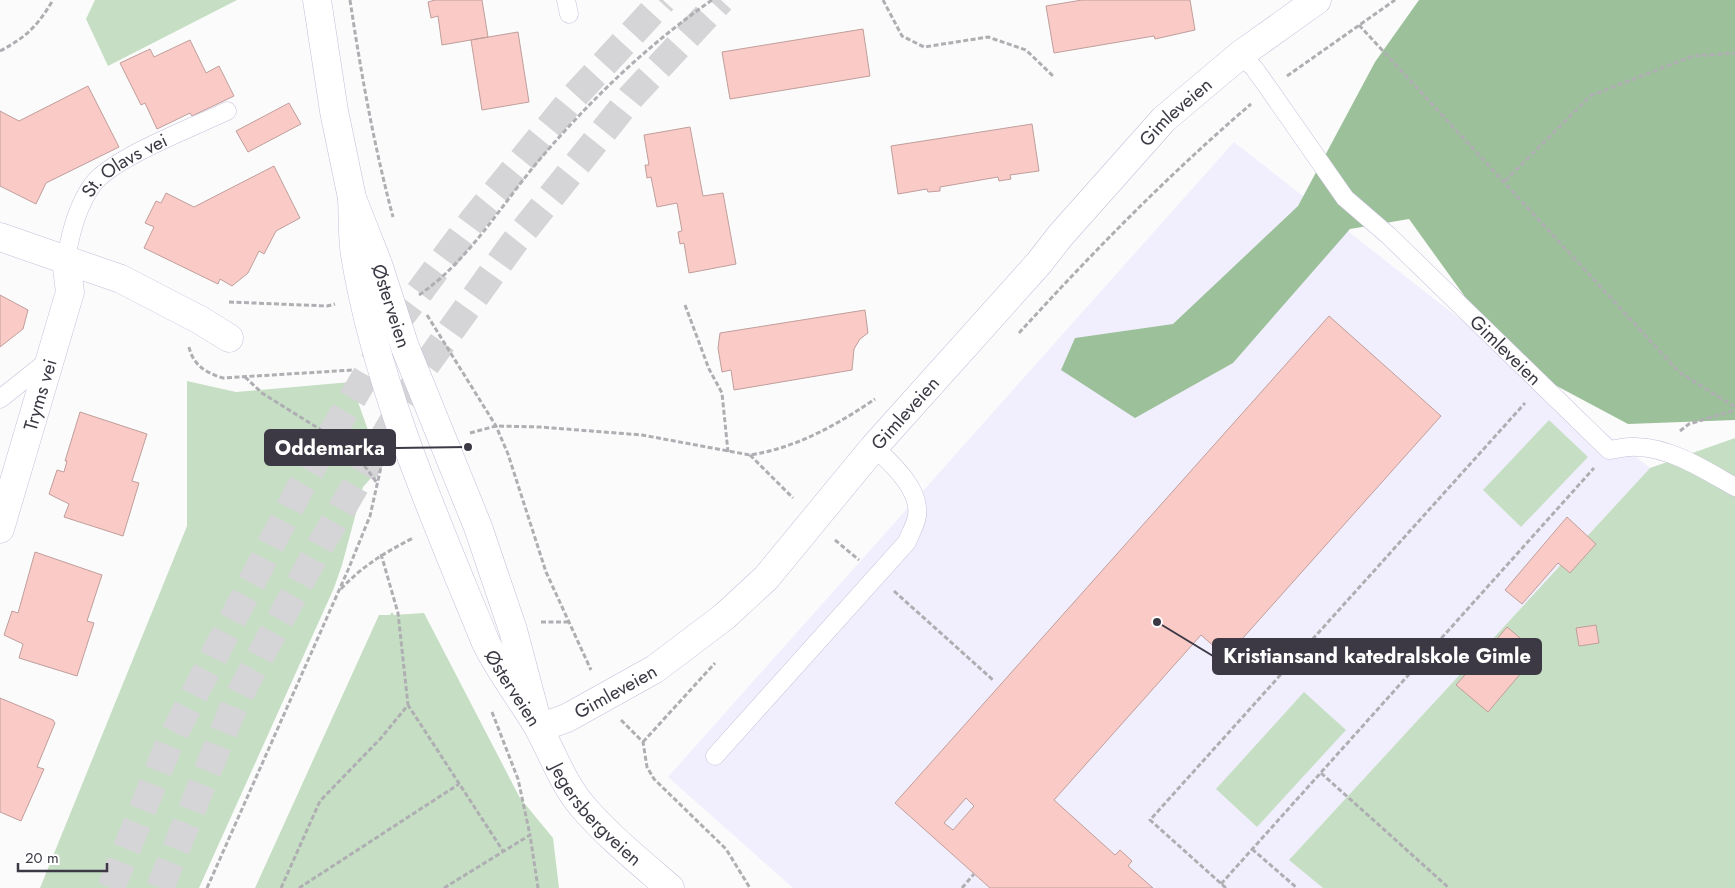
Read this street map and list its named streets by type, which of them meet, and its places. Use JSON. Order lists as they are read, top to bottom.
{
  "streets": {
    "street": [
      "Gimleveien",
      "Østerveien",
      "Tryms vei",
      "Jegersbergveien"
    ],
    "lane": ["St. Olavs vei"]
  },
  "crossings": [
    ["Gimleveien", "Østerveien"],
    ["Gimleveien", "Jegersbergveien"],
    ["St. Olavs vei", "Tryms vei"],
    ["Østerveien", "Jegersbergveien"]
  ],
  "places": ["Oddemarka", "Kristiansand katedralskole Gimle"],
  "scale_bar": "20 m"
}
